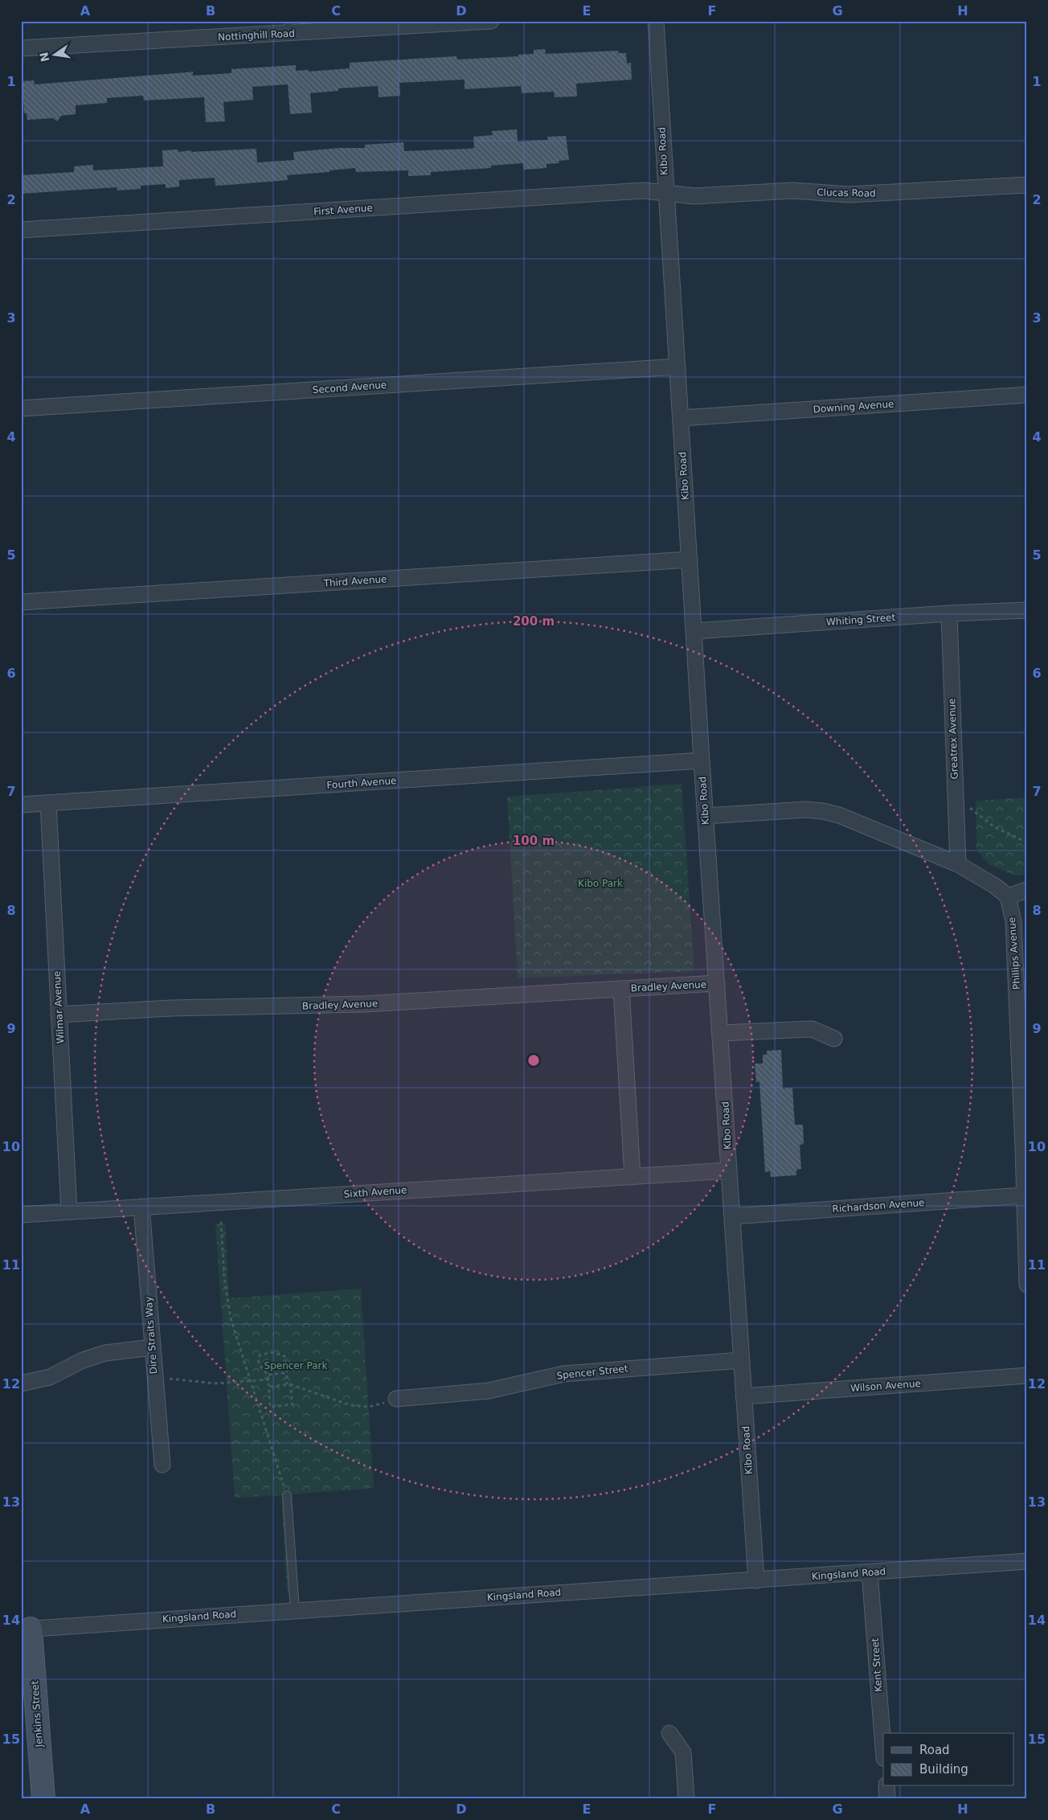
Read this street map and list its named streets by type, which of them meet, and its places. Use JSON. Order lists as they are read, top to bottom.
{
  "streets": {
    "street": [
      "Nottinghill Road",
      "Kibo Road",
      "Clucas Road",
      "First Avenue",
      "Second Avenue",
      "Downing Avenue",
      "Third Avenue",
      "Whiting Street",
      "Greatrex Avenue",
      "Fourth Avenue",
      "Phillips Avenue",
      "Bradley Avenue",
      "Wilmar Avenue",
      "Sixth Avenue",
      "Richardson Avenue",
      "Dire Straits Way",
      "Spencer Street",
      "Wilson Avenue",
      "Kingsland Road",
      "Kent Street",
      "Jenkins Street"
    ]
  },
  "crossings": [
    ["Kibo Road", "Clucas Road"],
    ["Kibo Road", "First Avenue"],
    ["Kibo Road", "Second Avenue"],
    ["Kibo Road", "Downing Avenue"],
    ["Kibo Road", "Third Avenue"],
    ["Kibo Road", "Whiting Street"],
    ["Kibo Road", "Fourth Avenue"],
    ["Kibo Road", "Bradley Avenue"],
    ["Kibo Road", "Sixth Avenue"],
    ["Kibo Road", "Richardson Avenue"],
    ["Kibo Road", "Spencer Street"],
    ["Kibo Road", "Wilson Avenue"],
    ["Kibo Road", "Kingsland Road"],
    ["Clucas Road", "First Avenue"],
    ["Whiting Street", "Greatrex Avenue"],
    ["Fourth Avenue", "Wilmar Avenue"],
    ["Phillips Avenue", "Richardson Avenue"],
    ["Bradley Avenue", "Wilmar Avenue"],
    ["Bradley Avenue", "Sixth Avenue"],
    ["Wilmar Avenue", "Sixth Avenue"],
    ["Sixth Avenue", "Dire Straits Way"],
    ["Kingsland Road", "Kent Street"],
    ["Kingsland Road", "Jenkins Street"]
  ],
  "parks": ["Kibo Park", "Spencer Park"],
  "legend": ["Road", "Building"],
  "north": "left",
  "grid": {
    "columns": [
      "A",
      "B",
      "C",
      "D",
      "E",
      "F",
      "G",
      "H"
    ],
    "rows": [
      "1",
      "2",
      "3",
      "4",
      "5",
      "6",
      "7",
      "8",
      "9",
      "10",
      "11",
      "12",
      "13",
      "14",
      "15"
    ]
  },
  "rings": ["200 m", "100 m"]
}
